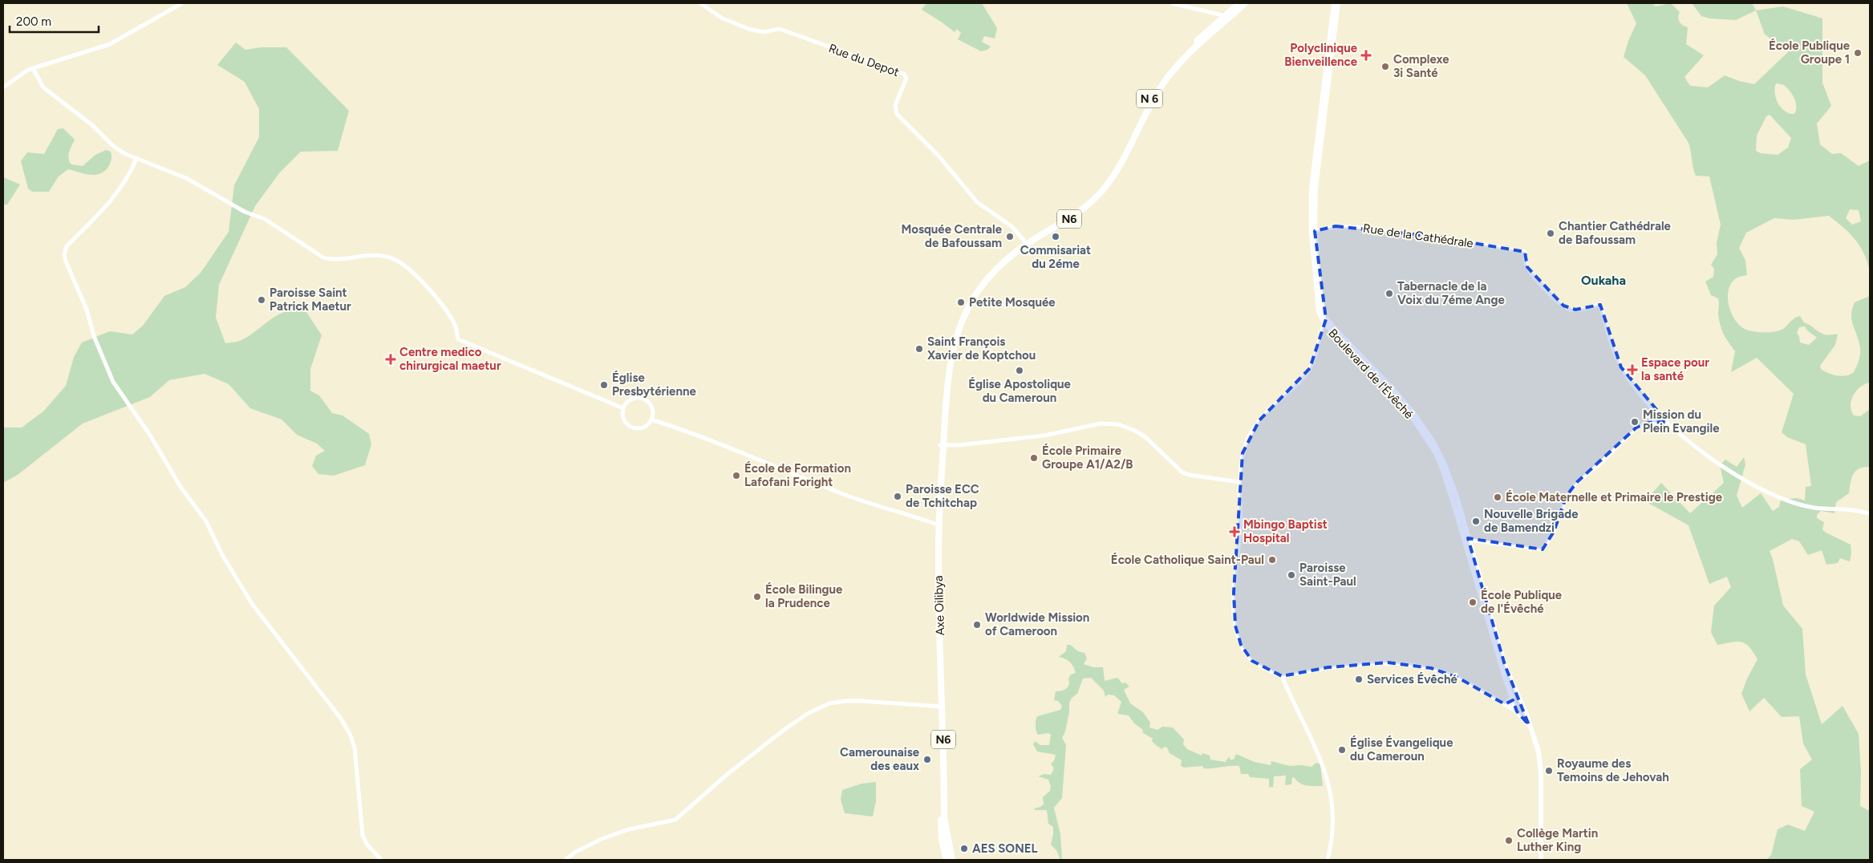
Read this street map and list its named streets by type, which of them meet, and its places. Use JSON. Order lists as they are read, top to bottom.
{
  "streets": {
    "highway": ["N 6", "N6", "Axe Oilibya"],
    "main road": ["Boulevard de l'Évêché"],
    "street": ["Rue du Depot", "Rue de la Cathédrale"]
  },
  "crossings": [
    ["Rue du Depot", "N6"],
    ["N 6", "N6"],
    ["N6", "Axe Oilibya"],
    ["Rue de la Cathédrale", "Boulevard de l'Évêché"]
  ],
  "districts": ["Oukaha"],
  "places": {
    "other": [
      "École Publique Groupe 1",
      "Complexe 3i Santé",
      "Chantier Cathédrale de Bafoussam",
      "Mosquée Centrale de Bafoussam",
      "Commisariat du 2éme",
      "Tabernacle de la Voix du 7éme Ange",
      "Paroisse Saint Patrick Maetur",
      "Petite Mosquée",
      "Saint François Xavier de Koptchou",
      "Église Apostolique du Cameroun",
      "Église Presbytérienne",
      "Mission du Plein Evangile",
      "École Primaire Groupe A1/A2/B",
      "École de Formation Lafofani Foright",
      "Paroisse ECC de Tchitchap",
      "École Maternelle et Primaire le Prestige",
      "Nouvelle Brigade de Bamendzi",
      "École Catholique Saint-Paul",
      "Paroisse Saint-Paul",
      "École Bilingue la Prudence",
      "École Publique de l'Évêché",
      "Worldwide Mission of Cameroon",
      "Services Évêché",
      "Église Évangelique du Cameroun",
      "Camerounaise des eaux",
      "Royaume des Temoins de Jehovah",
      "Collège Martin Luther King",
      "AES SONEL"
    ],
    "health": [
      "Polyclinique Bienveillence",
      "Centre medico chirurgical maetur",
      "Espace pour la santé",
      "Mbingo Baptist Hospital"
    ]
  },
  "scale_bar": "200 m"
}
